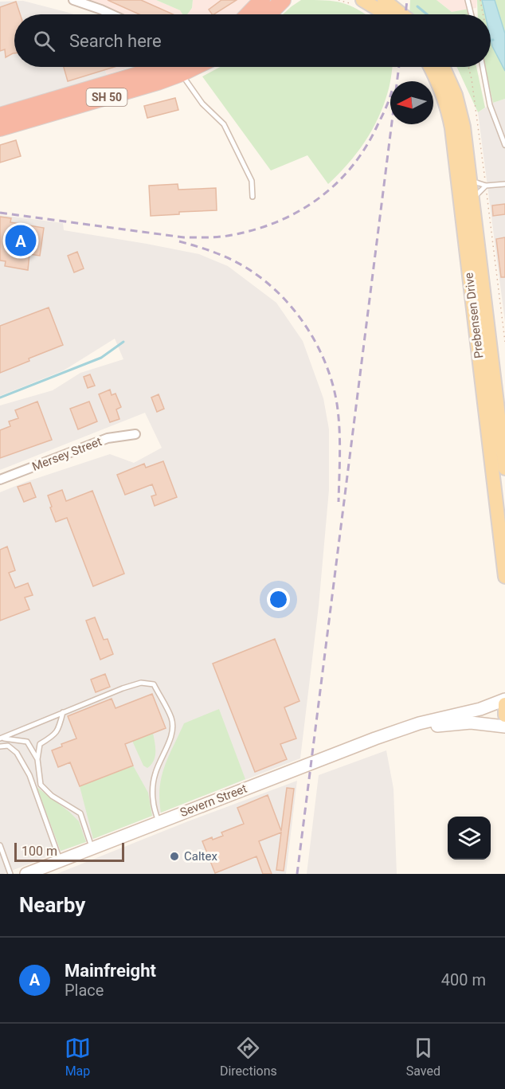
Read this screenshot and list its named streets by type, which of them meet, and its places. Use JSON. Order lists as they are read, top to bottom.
{
  "streets": {
    "highway": ["SH 50"],
    "main road": ["Prebensen Drive"],
    "street": ["Mersey Street", "Severn Street"]
  },
  "places": ["Caltex"],
  "scale_bar": "100 m",
  "north": "left",
  "page": {
    "search": "Search here",
    "pins": "A",
    "scale": "100 m",
    "heading": "Nearby",
    "list": [
      {
        "mark": "A",
        "name": "Mainfreight",
        "note": "Place",
        "value": "400 m"
      }
    ],
    "nav": ["Map", "Directions", "Saved"]
  }
}
